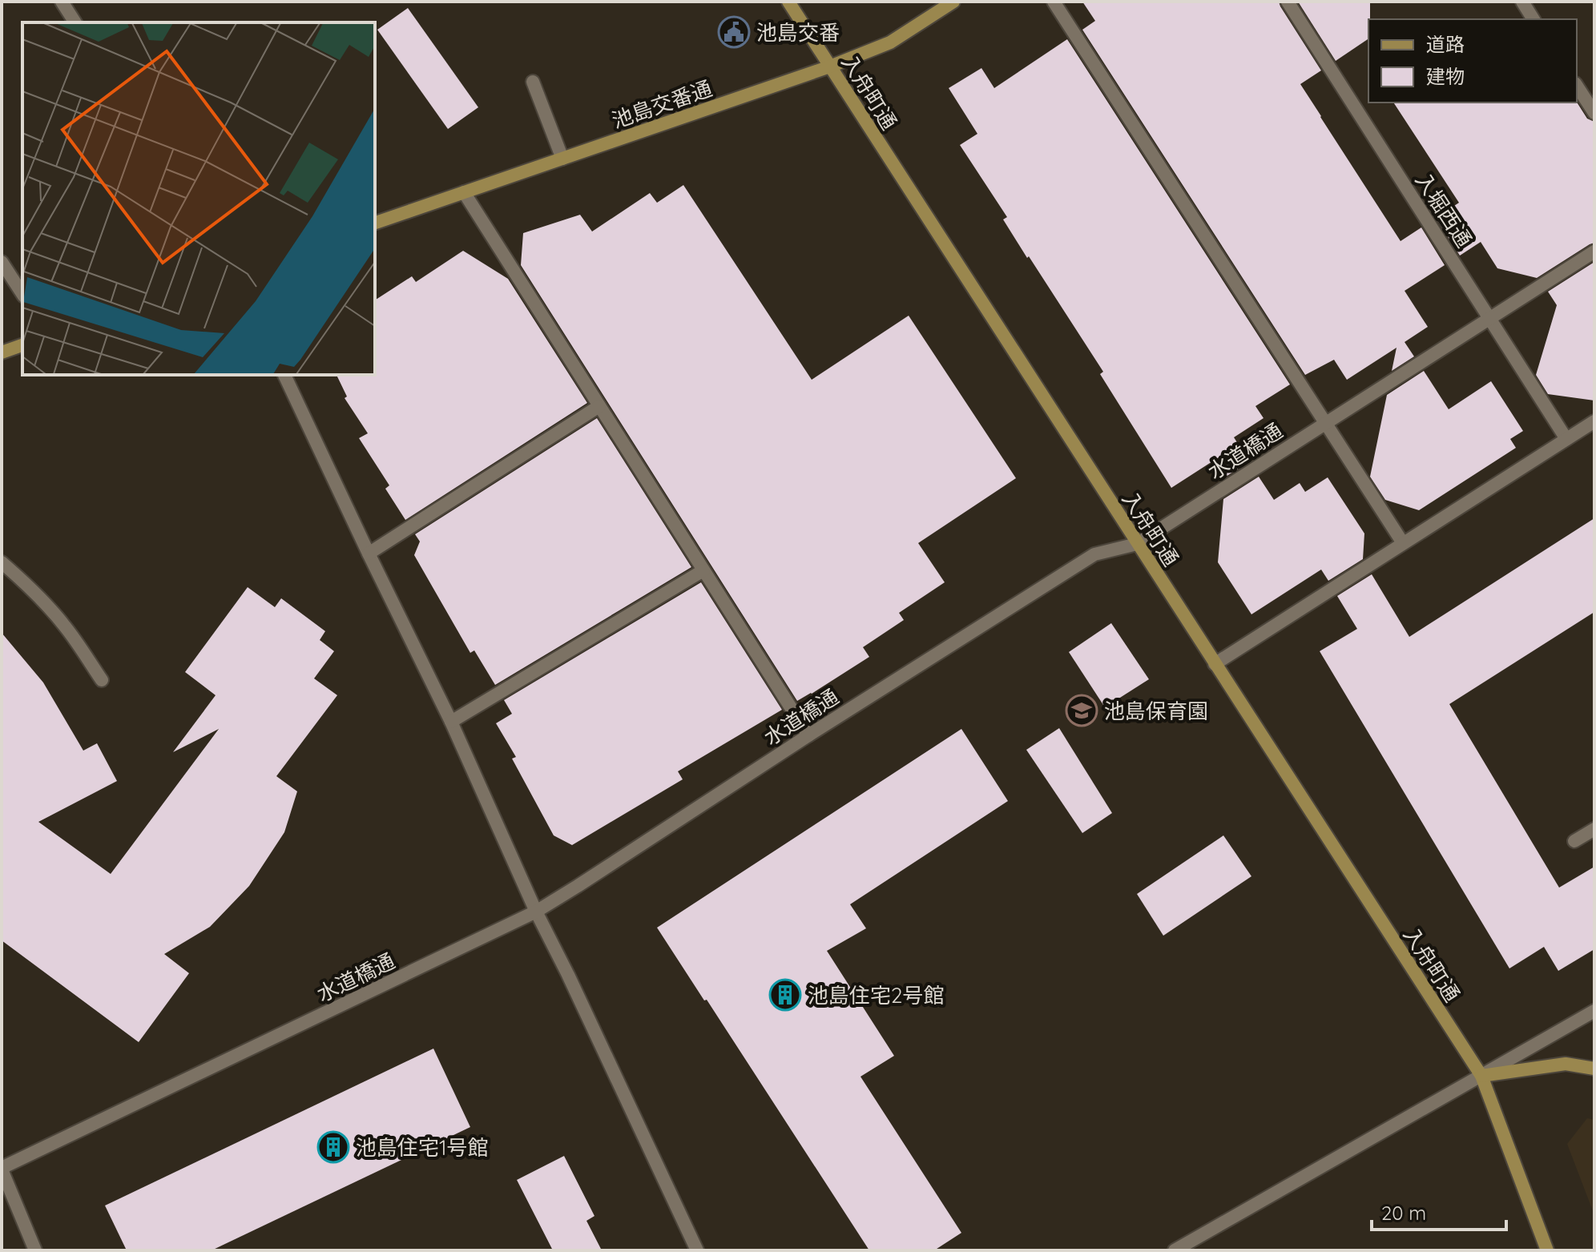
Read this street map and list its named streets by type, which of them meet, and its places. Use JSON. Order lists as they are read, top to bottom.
{
  "streets": {
    "street": [
      "入舟町通",
      "池島交番通",
      "入堀西通",
      "水道橋通"
    ]
  },
  "crossings": [
    ["入舟町通", "池島交番通"],
    ["入舟町通", "水道橋通"],
    ["入堀西通", "水道橋通"]
  ],
  "places": {
    "public building": ["池島交番"],
    "school or university": ["池島保育園"],
    "building": ["池島住宅2号館", "池島住宅1号館"]
  },
  "legend": ["道路", "建物"],
  "scale_bar": "20 m"
}
